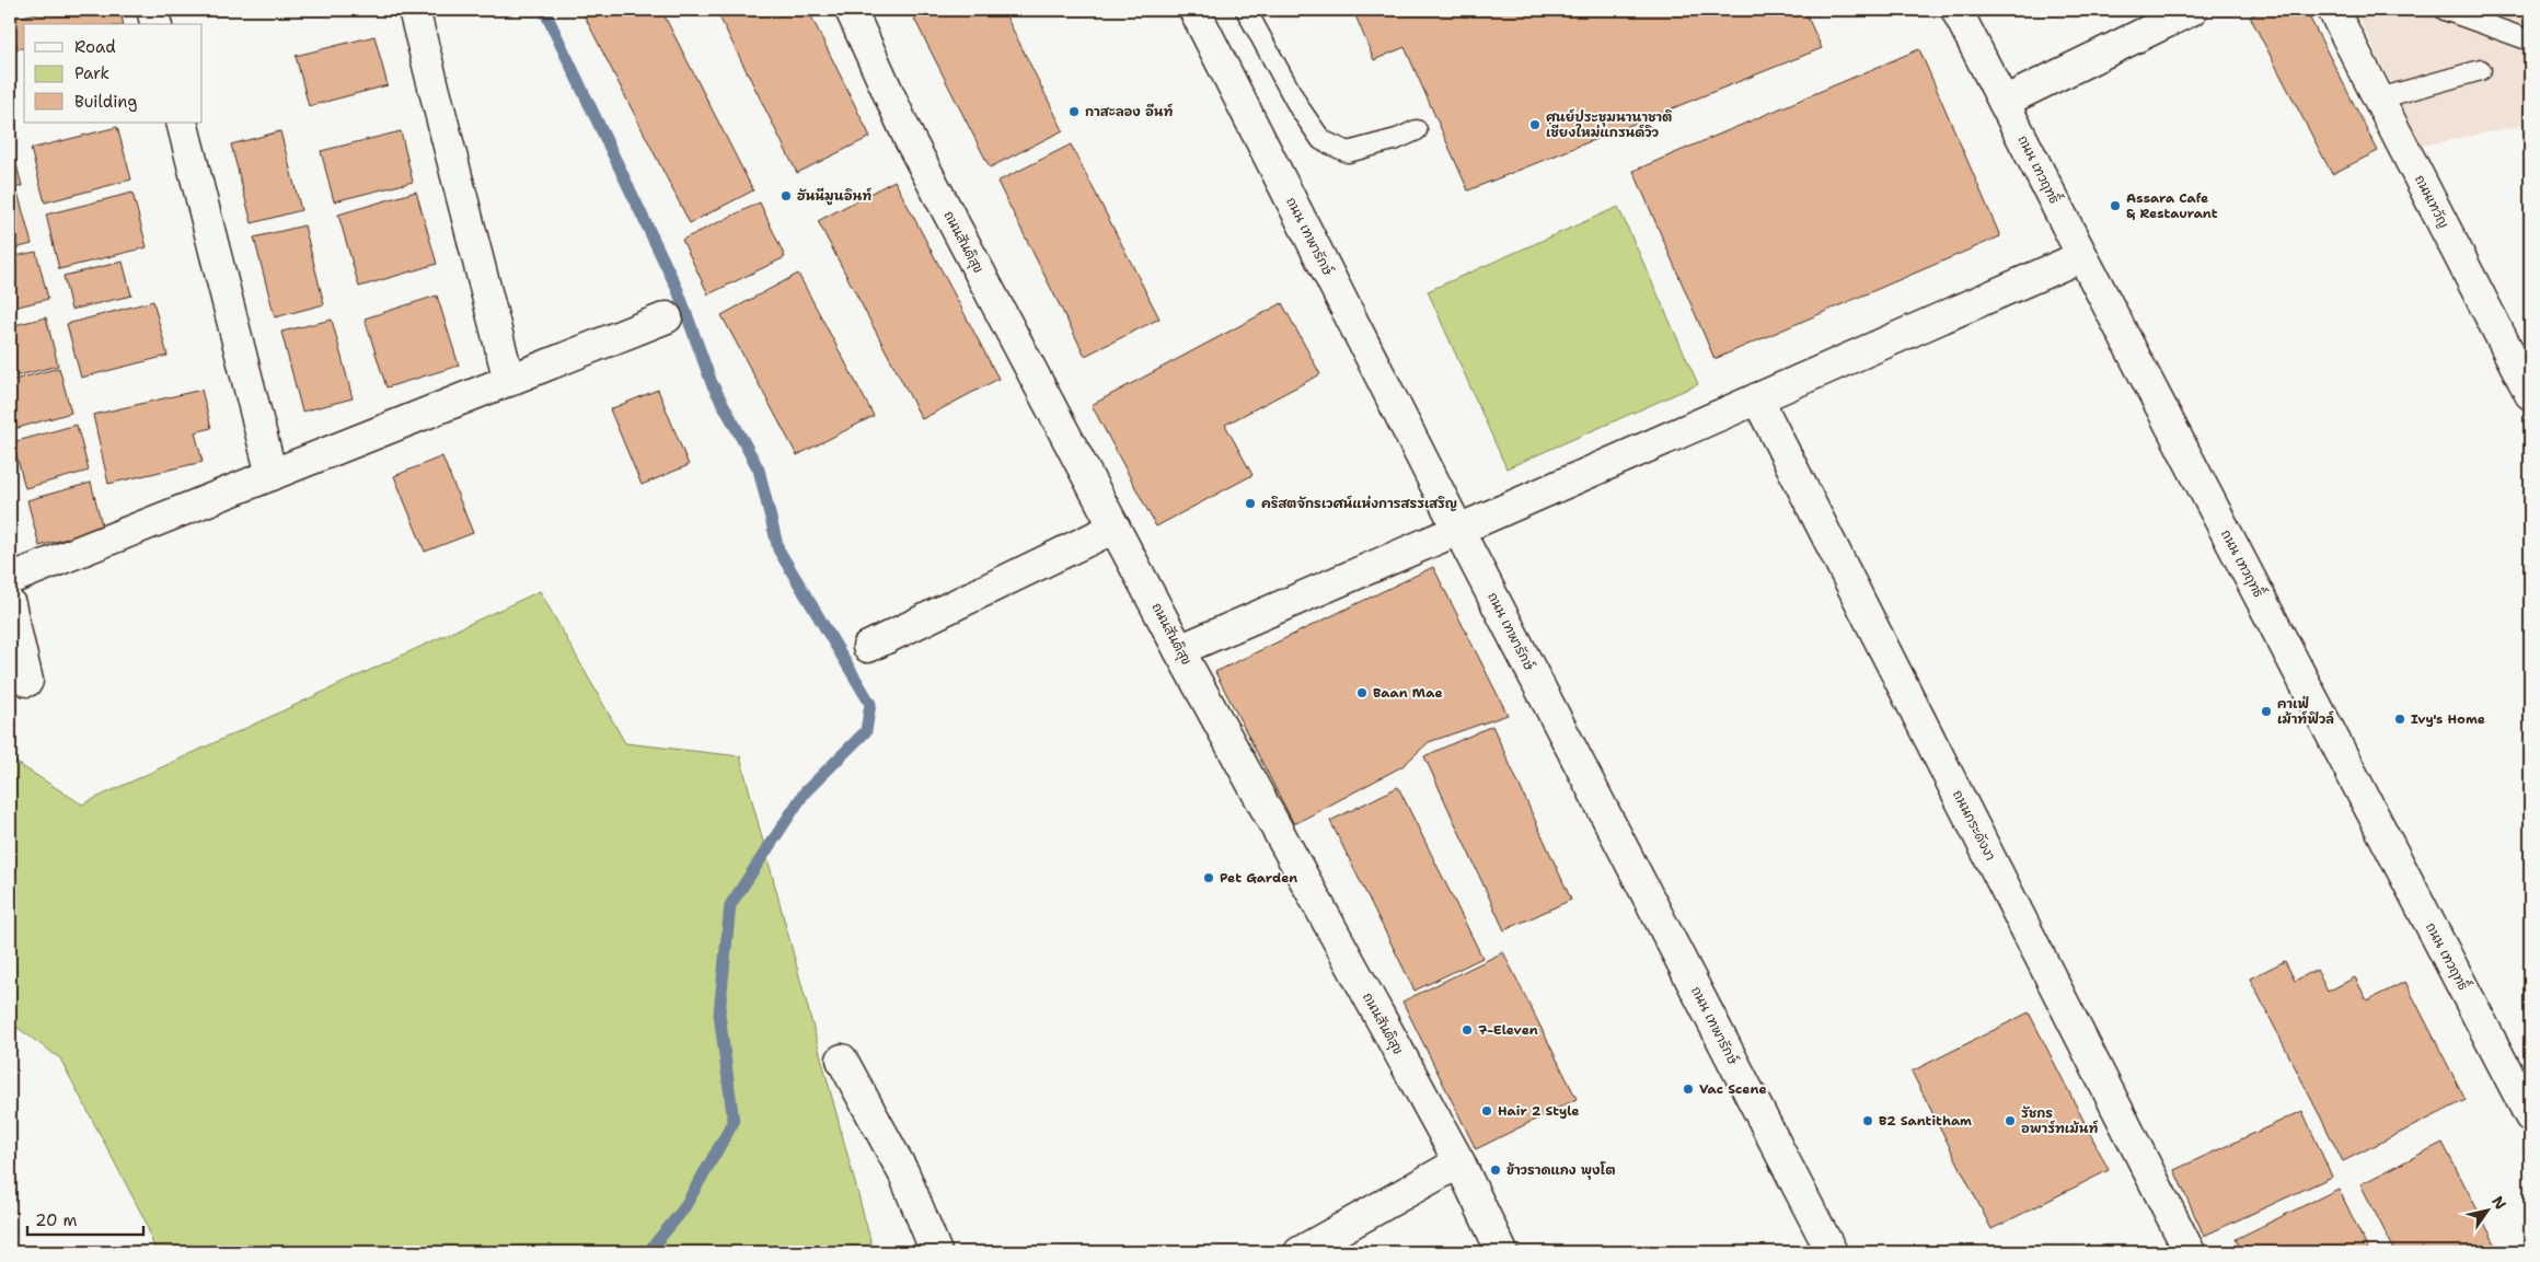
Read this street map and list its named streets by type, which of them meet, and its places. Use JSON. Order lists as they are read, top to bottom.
{
  "streets": {
    "street": [
      "ถนน เทวฤทธิ์",
      "ถนนเทวัญ",
      "ถนน เทพารักษ์",
      "ถนนสันติสุข",
      "ถนนกระดังงา"
    ]
  },
  "places": [
    "กาสะลอง อีนท์",
    "ศูนย์ประชุมนานาชาติ เชียงใหม่แกรนด์วิว",
    "ฮันนีมูนอินท์",
    "Assara Cafe & Restaurant",
    "คริสตจักรเวศน์แห่งการสรรเสริญ",
    "Baan Mae",
    "คาเฟ่ เม้าท์ฟิวล์",
    "Ivy's Home",
    "Pet Garden",
    "7-Eleven",
    "Vac Scene",
    "Hair 2 Style",
    "B2 Santitham",
    "รัชกร อพาร์ทเม้นท์",
    "ข้าวราดแกง พุงโต"
  ],
  "legend": ["Road", "Park", "Building"],
  "scale_bar": "20 m",
  "north": "top right"
}
